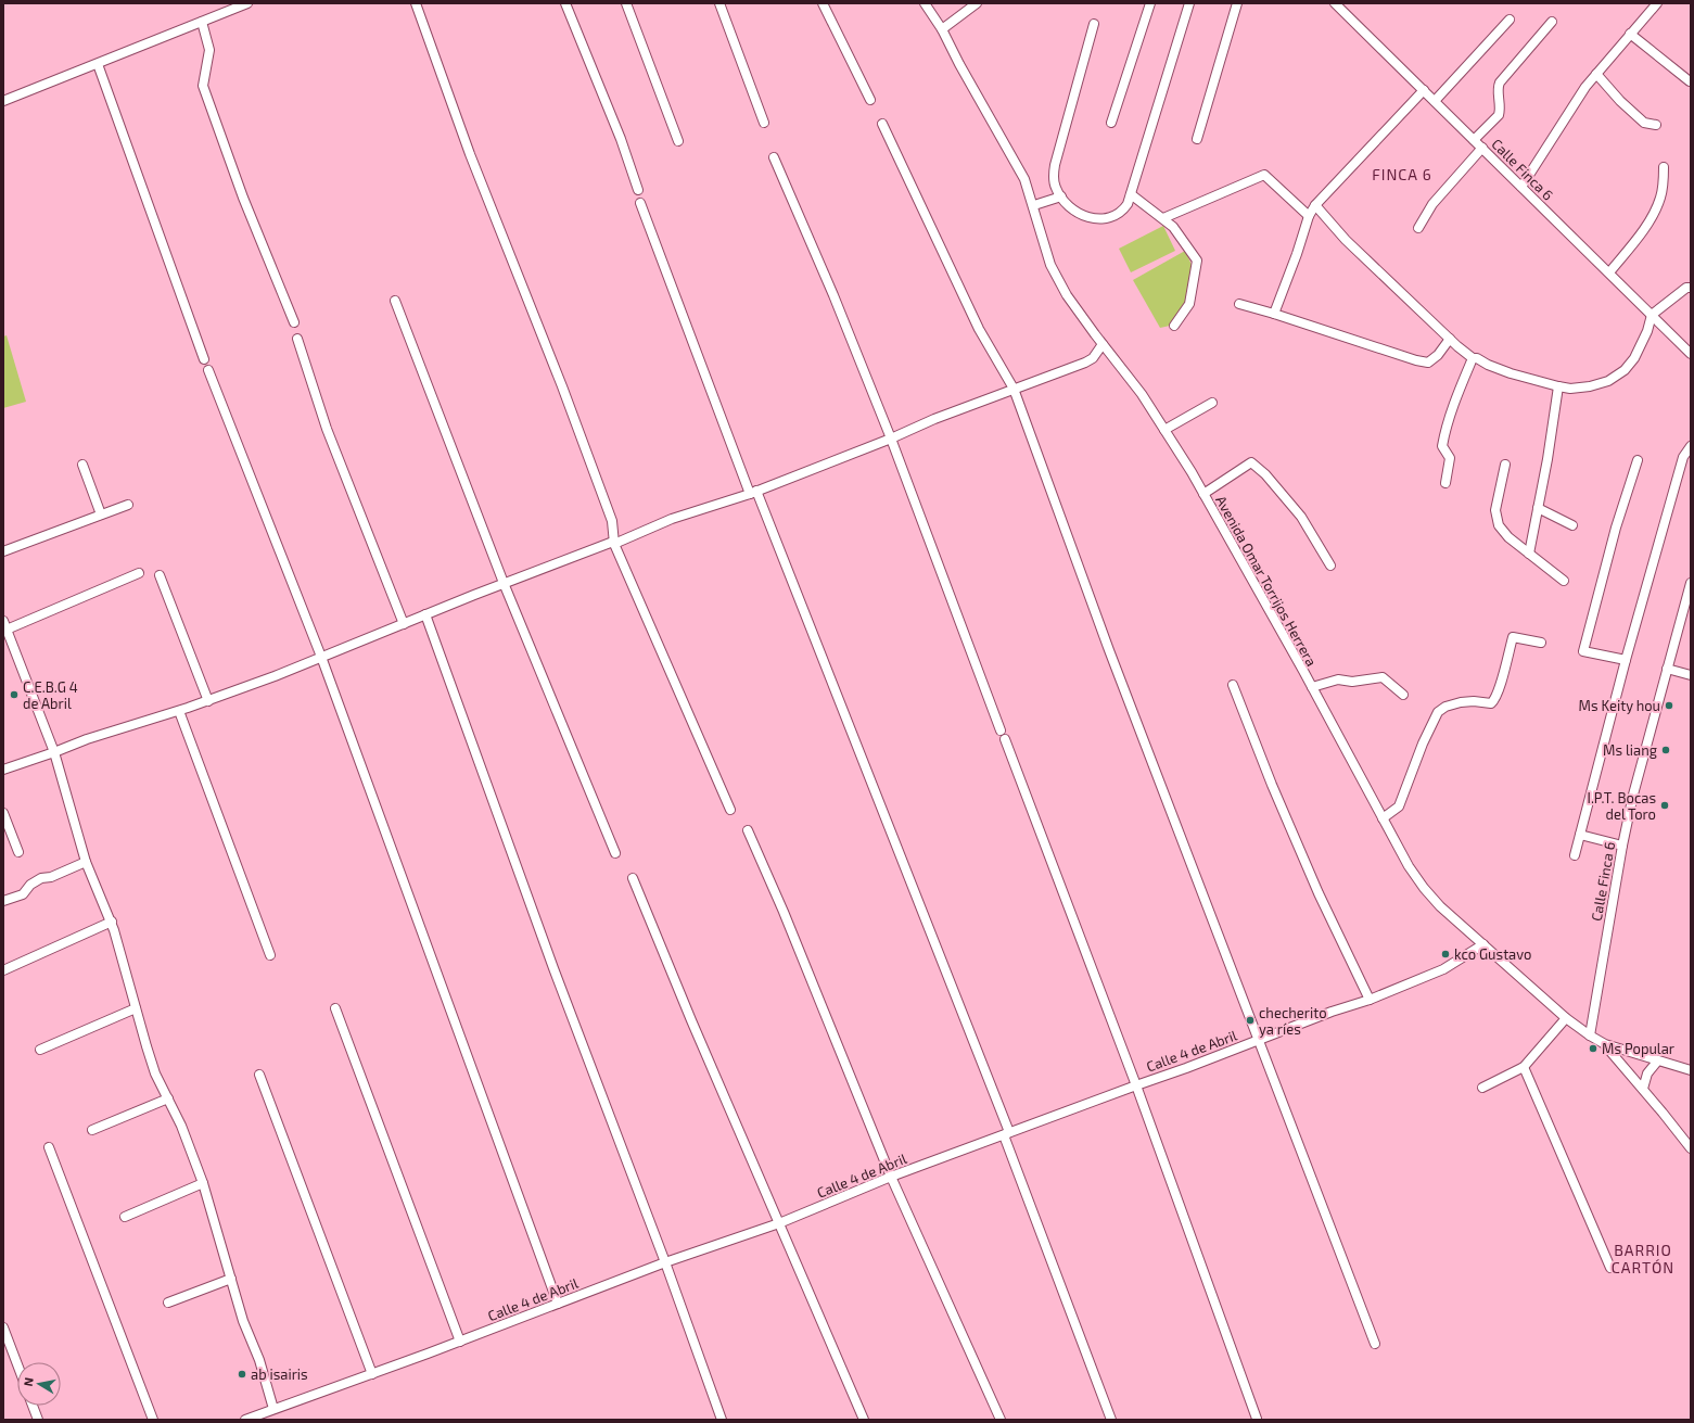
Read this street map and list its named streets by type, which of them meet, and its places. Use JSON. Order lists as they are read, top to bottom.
{
  "streets": {
    "street": ["Calle Finca 6", "Avenida Omar Torrijos Herrera", "Calle 4 de Abril"]
  },
  "crossings": [
    ["Calle Finca 6", "Avenida Omar Torrijos Herrera"],
    ["Avenida Omar Torrijos Herrera", "Calle 4 de Abril"]
  ],
  "districts": ["FINCA 6", "BARRIO CARTÓN"],
  "places": [
    "C.E.B.G 4 de Abril",
    "Ms Keity hou",
    "Ms liang",
    "I.P.T. Bocas del Toro",
    "kco Gustavo",
    "checherito ya ríes",
    "Ms Popular",
    "ab isairis"
  ],
  "north": "left"
}
